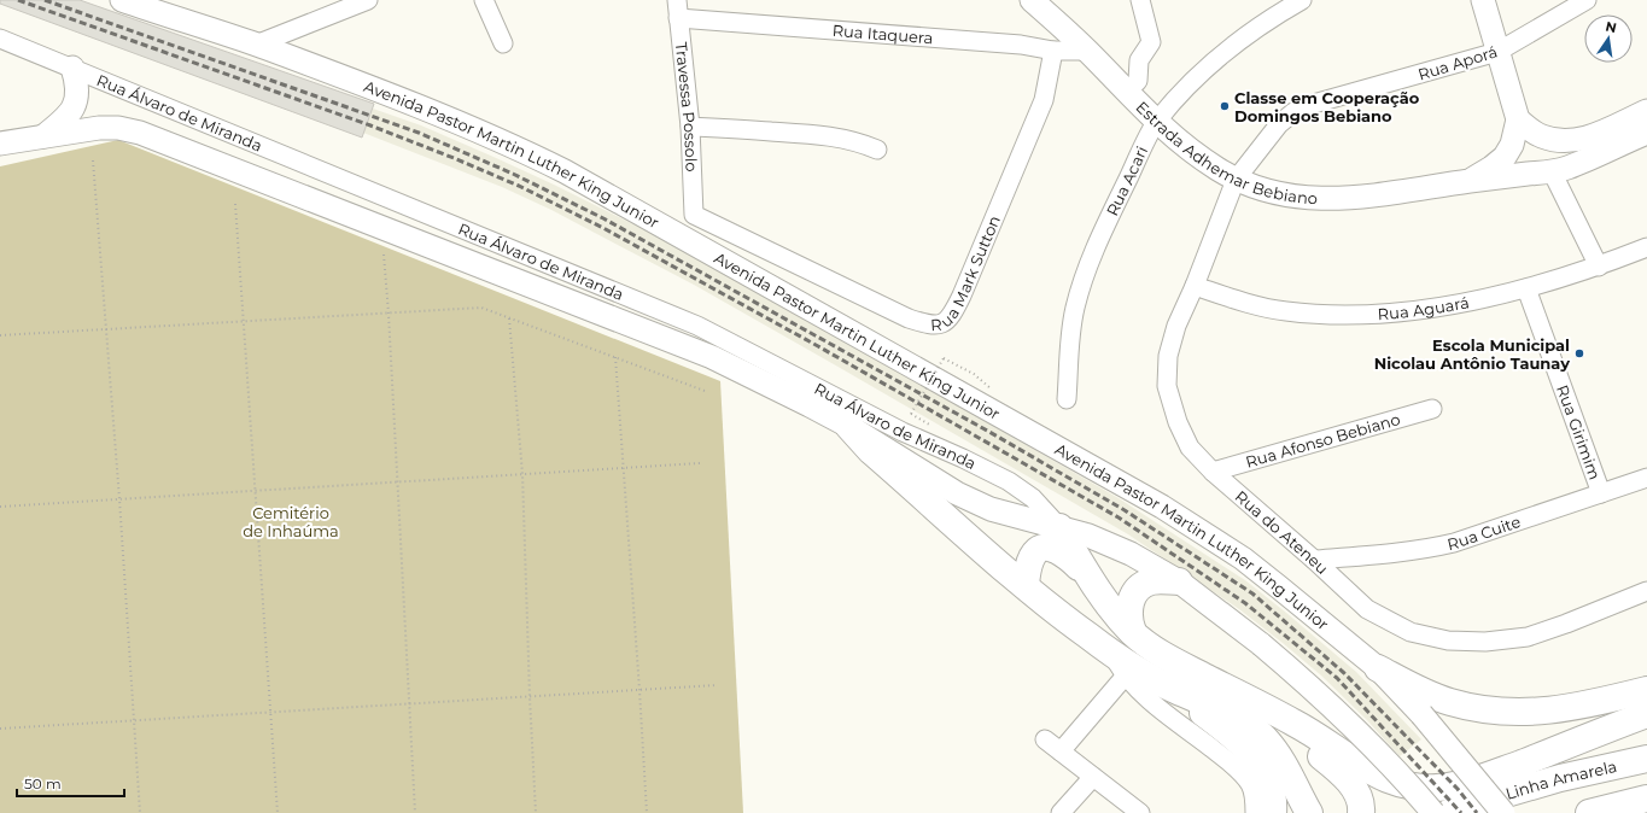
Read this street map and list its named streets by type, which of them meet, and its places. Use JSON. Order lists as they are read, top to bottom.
{
  "streets": {
    "highway": ["Linha Amarela"],
    "main road": ["Estrada Adhemar Bebiano", "Avenida Pastor Martin Luther King Junior"],
    "street": [
      "Rua Itaquera",
      "Rua Aporá",
      "Travessa Possolo",
      "Rua Álvaro de Miranda",
      "Rua Acari",
      "Rua Mark Sutton",
      "Rua Aguará",
      "Rua Girimim",
      "Rua Afonso Bebiano",
      "Rua do Ateneu",
      "Rua Cuite"
    ]
  },
  "crossings": [
    ["Rua Itaquera", "Travessa Possolo"],
    ["Rua Itaquera", "Estrada Adhemar Bebiano"],
    ["Rua Itaquera", "Rua Mark Sutton"],
    ["Rua Aporá", "Estrada Adhemar Bebiano"],
    ["Rua Aporá", "Rua do Ateneu"],
    ["Travessa Possolo", "Rua Mark Sutton"],
    ["Estrada Adhemar Bebiano", "Rua Acari"],
    ["Estrada Adhemar Bebiano", "Rua do Ateneu"],
    ["Rua Aguará", "Rua Girimim"],
    ["Rua Aguará", "Rua do Ateneu"],
    ["Rua Girimim", "Rua Cuite"],
    ["Rua Afonso Bebiano", "Rua do Ateneu"],
    ["Rua do Ateneu", "Rua Cuite"]
  ],
  "parks": ["Cemitério de Inhaúma"],
  "places": ["Classe em Cooperação Domingos Bebiano", "Escola Municipal Nicolau Antônio Taunay"],
  "scale_bar": "50 m",
  "north": "top"
}
